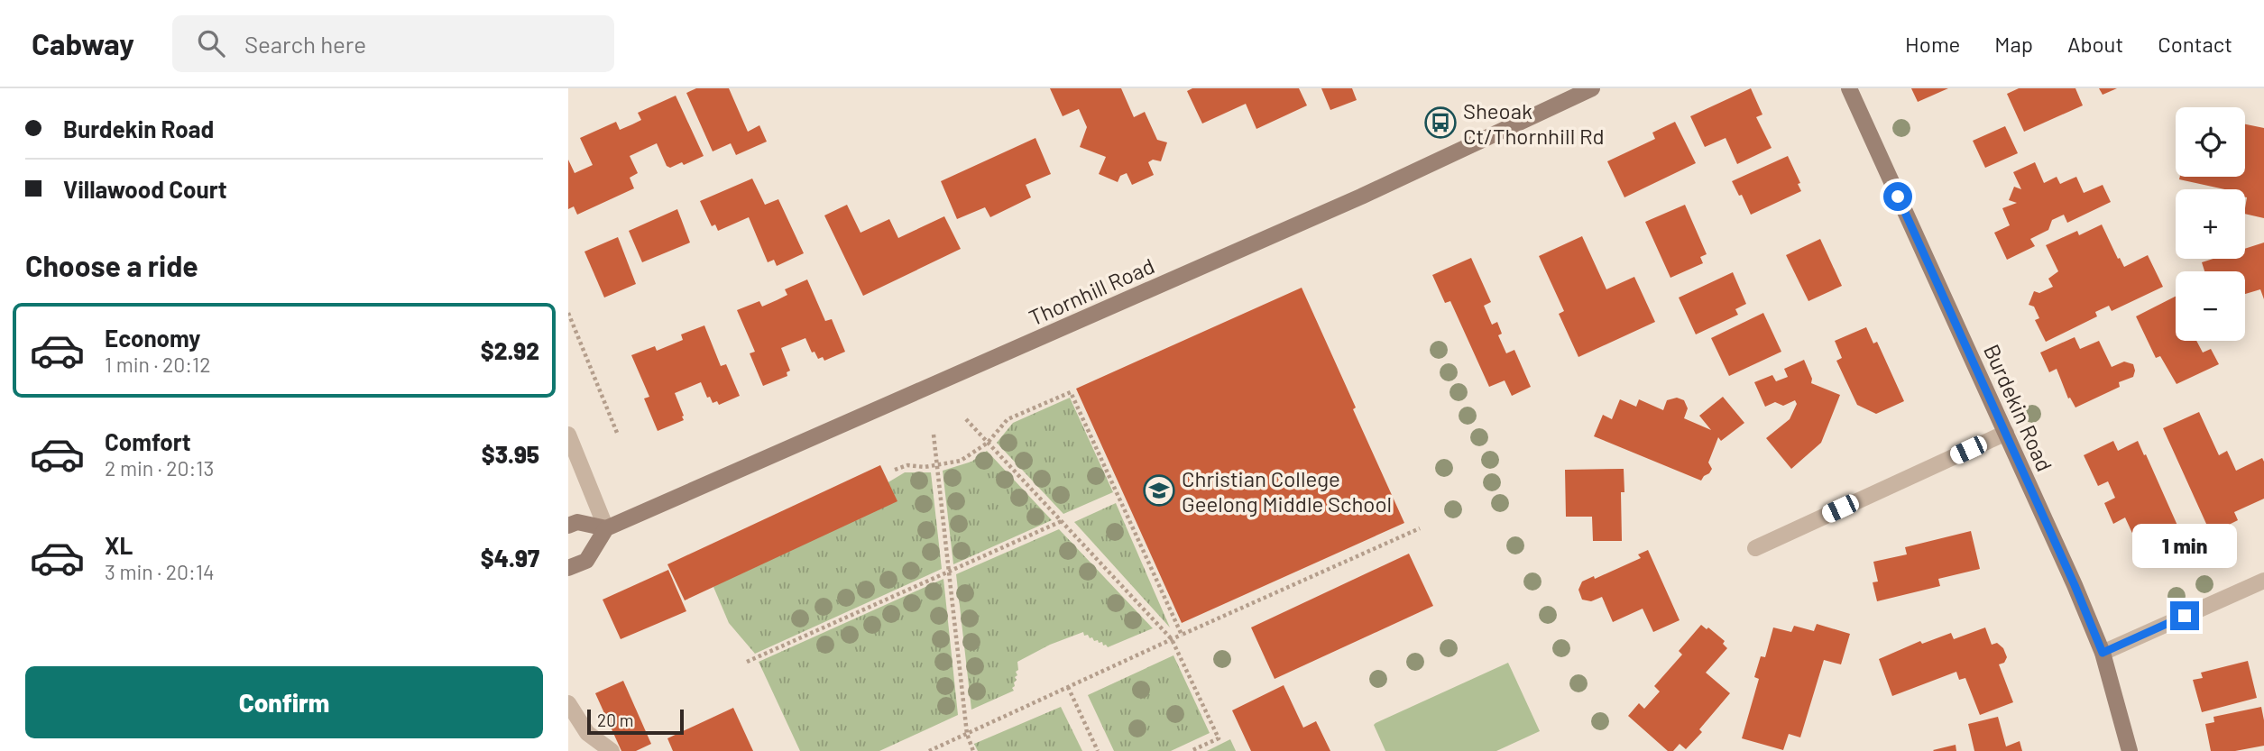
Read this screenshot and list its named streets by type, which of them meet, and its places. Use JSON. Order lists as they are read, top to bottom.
{
  "streets": {
    "street": ["Thornhill Road", "Burdekin Road"]
  },
  "places": {
    "bus stop": ["Sheoak Ct/Thornhill Rd"],
    "school or university": ["Christian College Geelong Middle School"]
  },
  "scale_bar": "20 m",
  "page": {
    "header": "Cabway",
    "search": "Search here",
    "nav": [
      "Home",
      "Map",
      "About",
      "Contact"
    ],
    "banner": ["Burdekin Road", "Villawood Court"],
    "map_buttons": ["+", "−"],
    "heading": "Choose a ride",
    "list": [
      {
        "name": "Economy",
        "note": "1 min · 20:12",
        "value": "$2.92"
      },
      {
        "name": "Comfort",
        "note": "2 min · 20:13",
        "value": "$3.95"
      },
      {
        "name": "XL",
        "note": "3 min · 20:14",
        "value": "$4.97"
      }
    ],
    "bubble": "1 min",
    "buttons": "Confirm",
    "scale": "20 m"
  }
}
